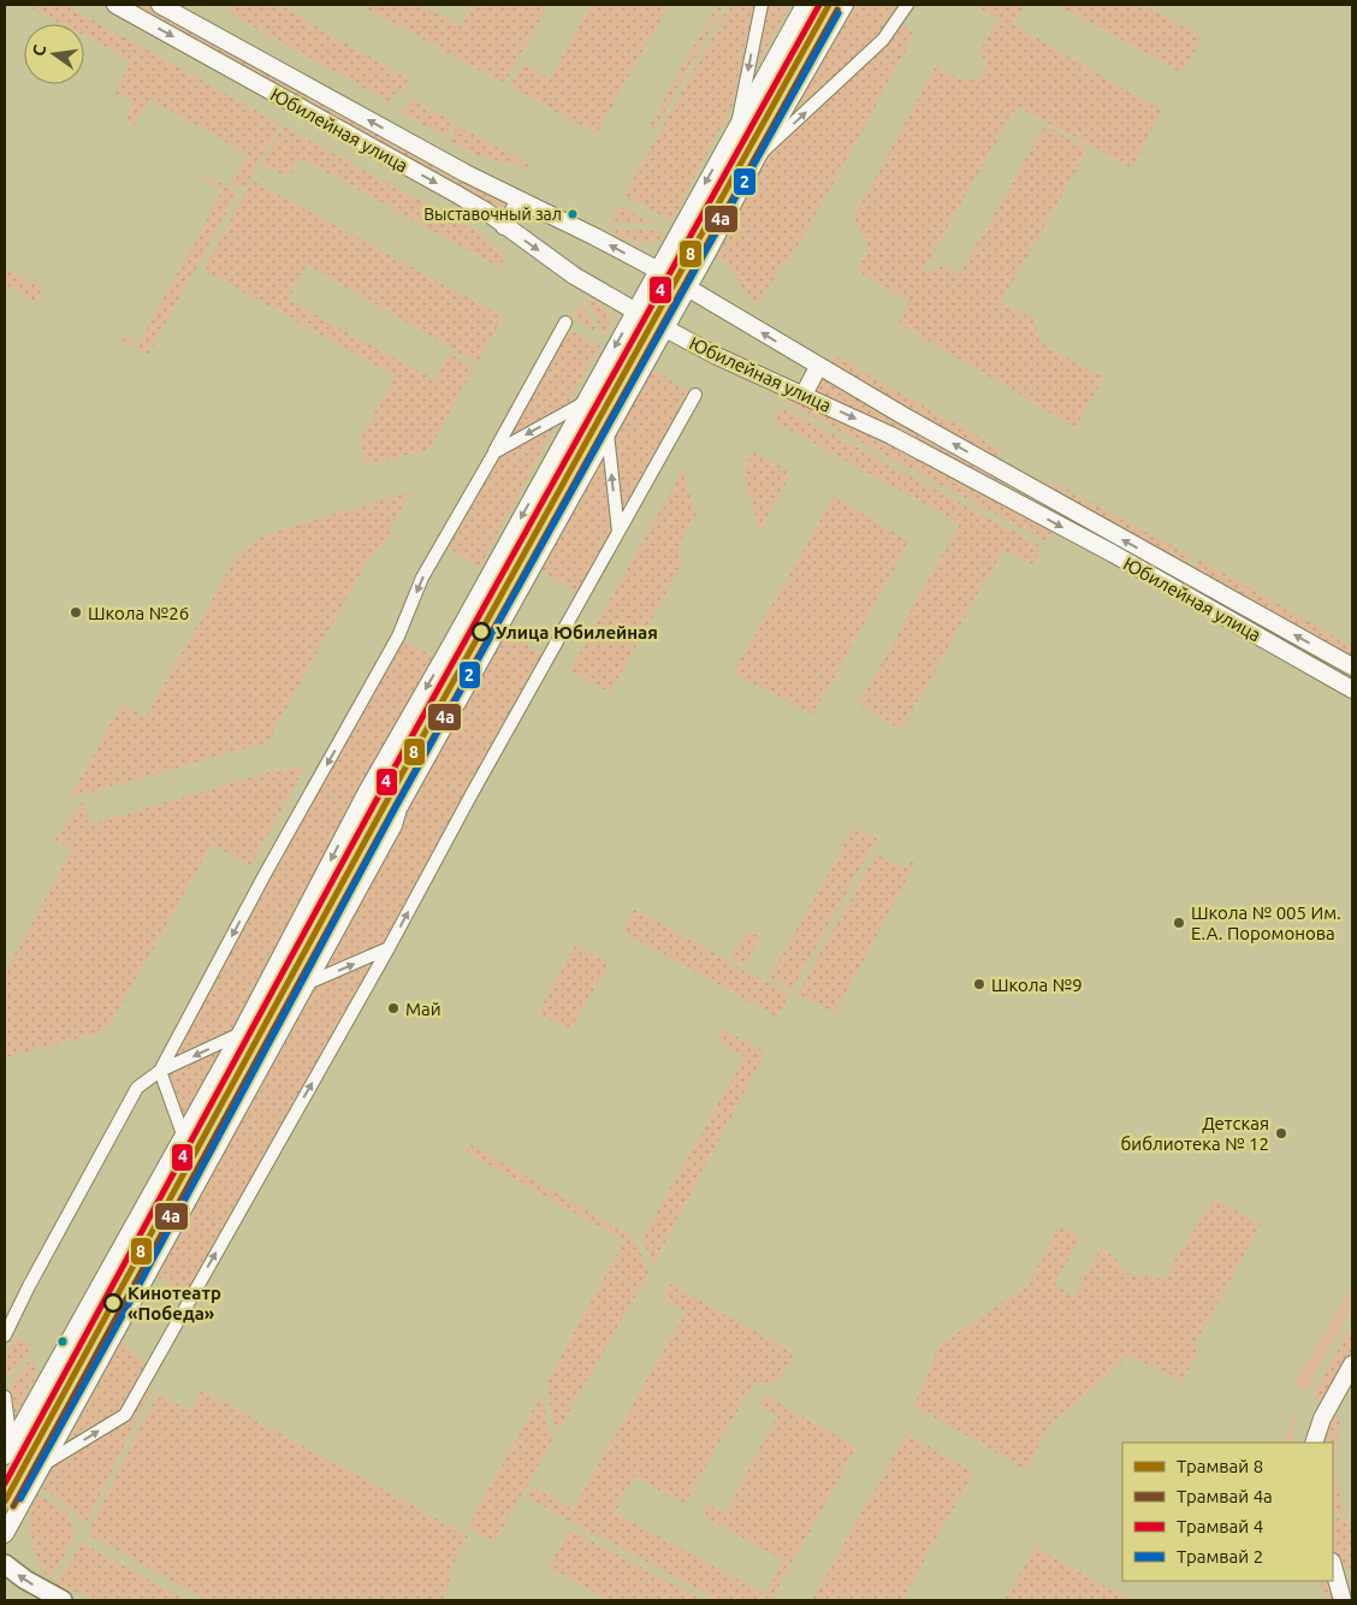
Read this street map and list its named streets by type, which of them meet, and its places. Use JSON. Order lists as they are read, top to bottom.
{
  "streets": {
    "main road": ["Юбилейная улица"]
  },
  "places": [
    "Выставочный зал",
    "Школа №26",
    "Улица Юбилейная",
    "Школа № 005 Им. Е.А. Поромонова",
    "Школа №9",
    "Май",
    "Детская библиотека № 12",
    "Кинотеатр «Победа»"
  ],
  "lines": [
    "tram line 8",
    "tram line 4",
    "tram line 4а",
    "tram line 2"
  ],
  "legend": [
    "Трамвай 8",
    "Трамвай 4а",
    "Трамвай 4",
    "Трамвай 2"
  ],
  "north": "left"
}
